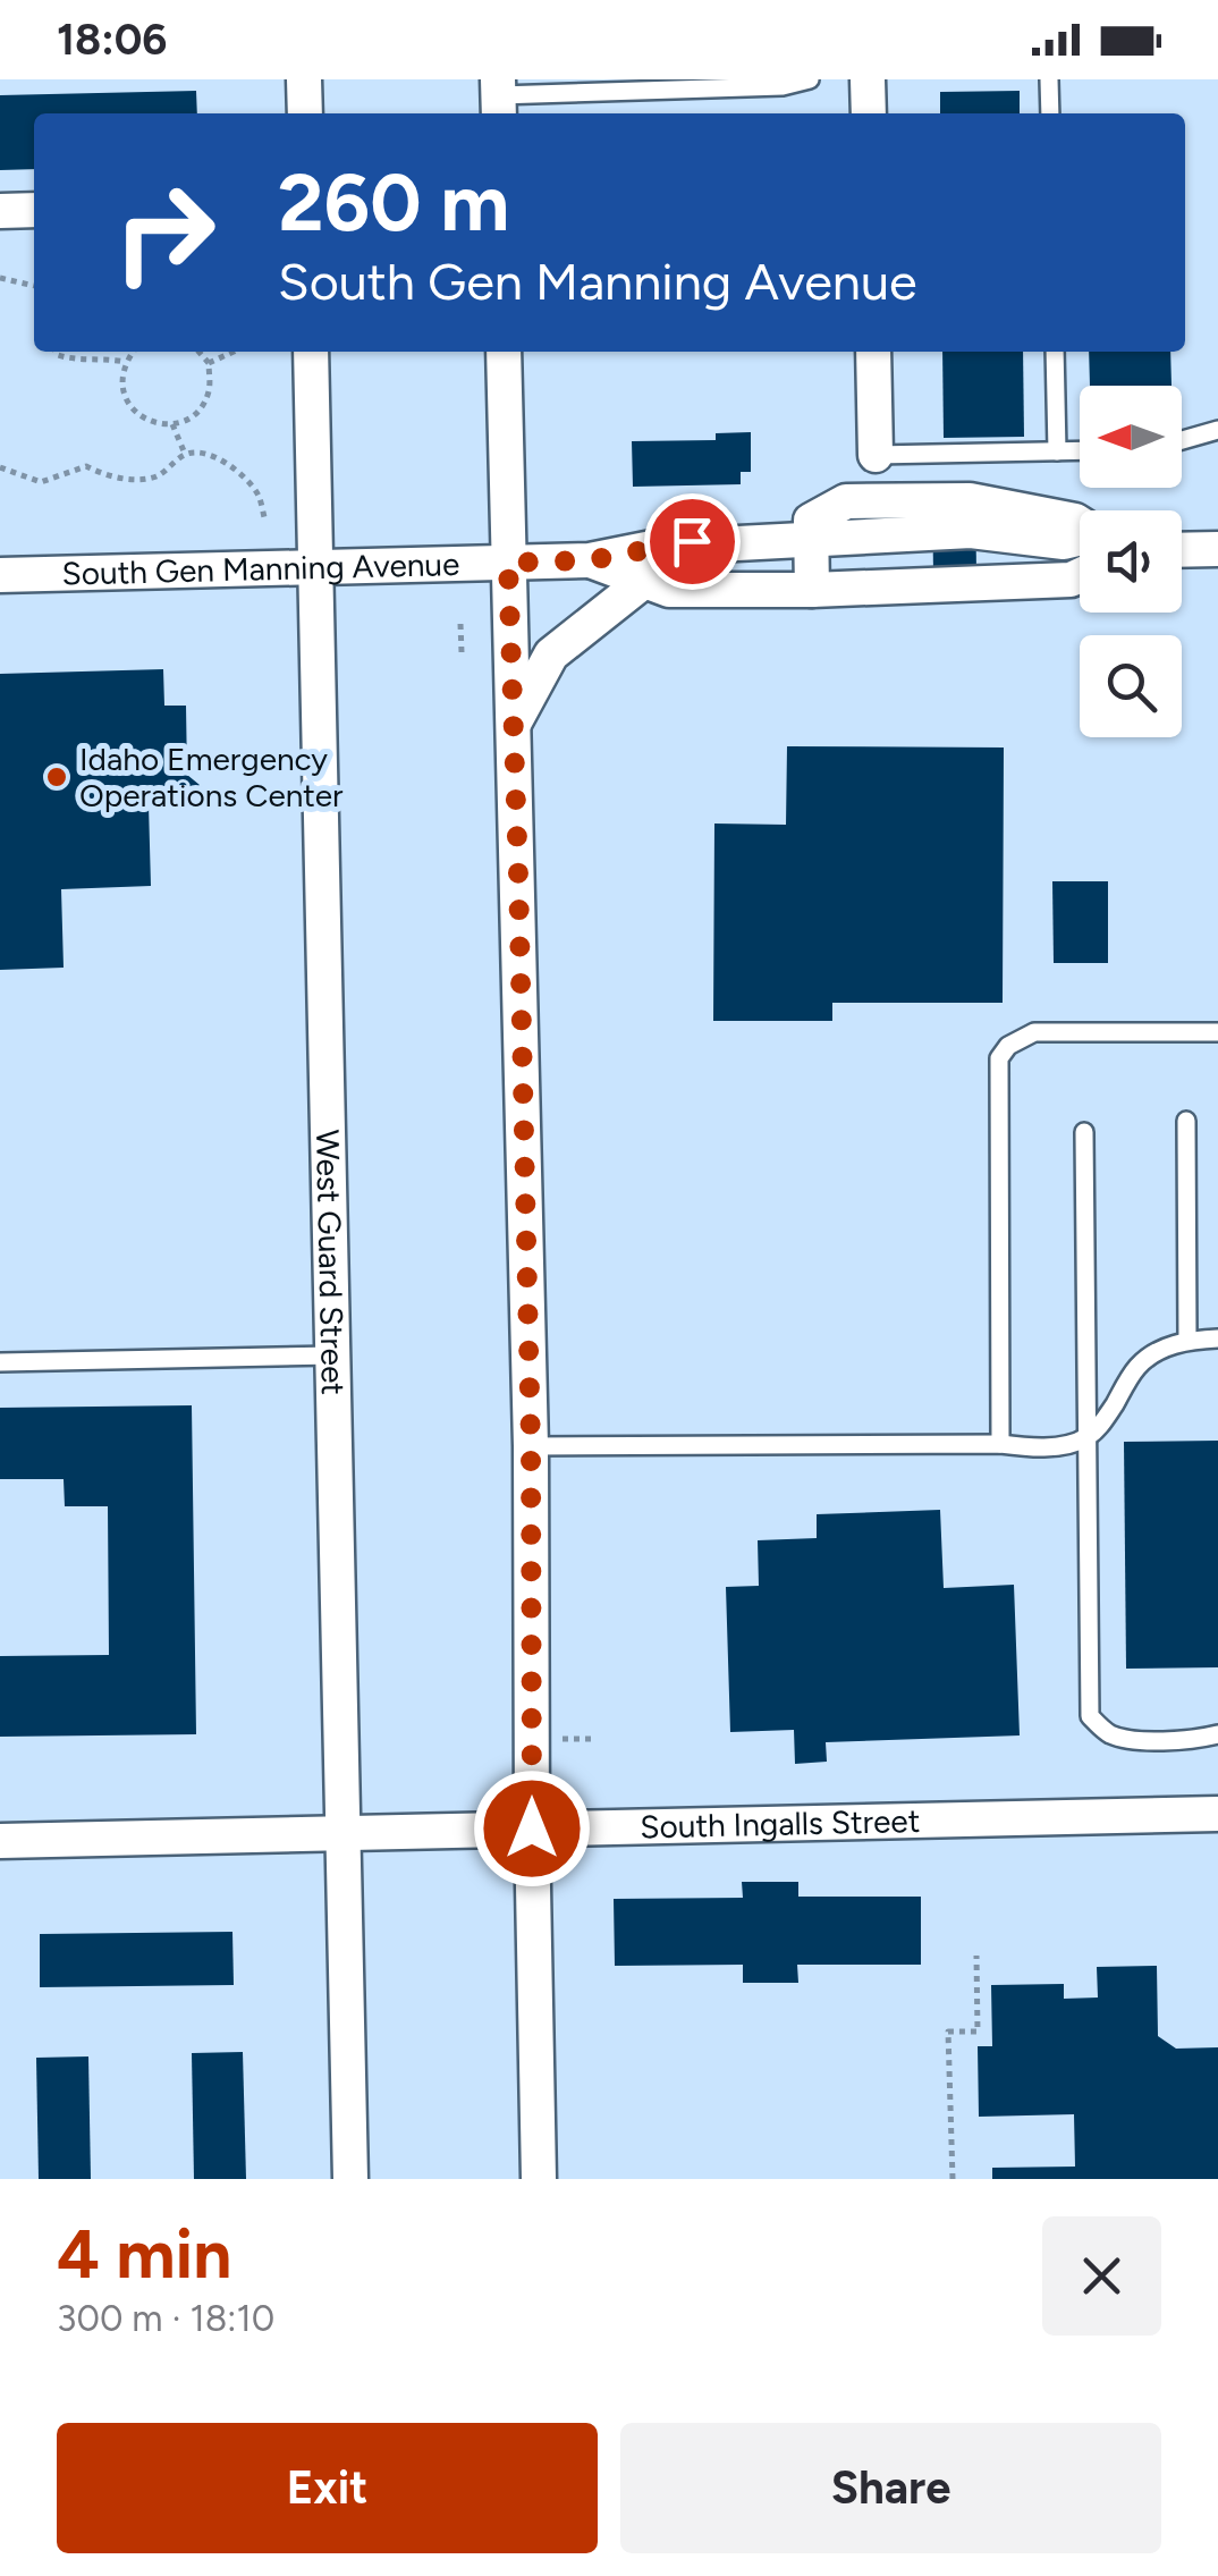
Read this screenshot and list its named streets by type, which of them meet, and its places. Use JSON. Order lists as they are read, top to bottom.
{
  "streets": {
    "street": ["South Gen Manning Avenue", "West Guard Street", "South Ingalls Street"]
  },
  "crossings": [
    ["South Gen Manning Avenue", "West Guard Street"],
    ["West Guard Street", "South Ingalls Street"]
  ],
  "places": ["Idaho Emergency Operations Center"],
  "north": "left",
  "page": {
    "status": "18:06",
    "turn": ["260 m", "South Gen Manning Avenue"],
    "heading": ["4 min", "300 m · 18:10"],
    "buttons": ["Exit", "Share"]
  }
}
